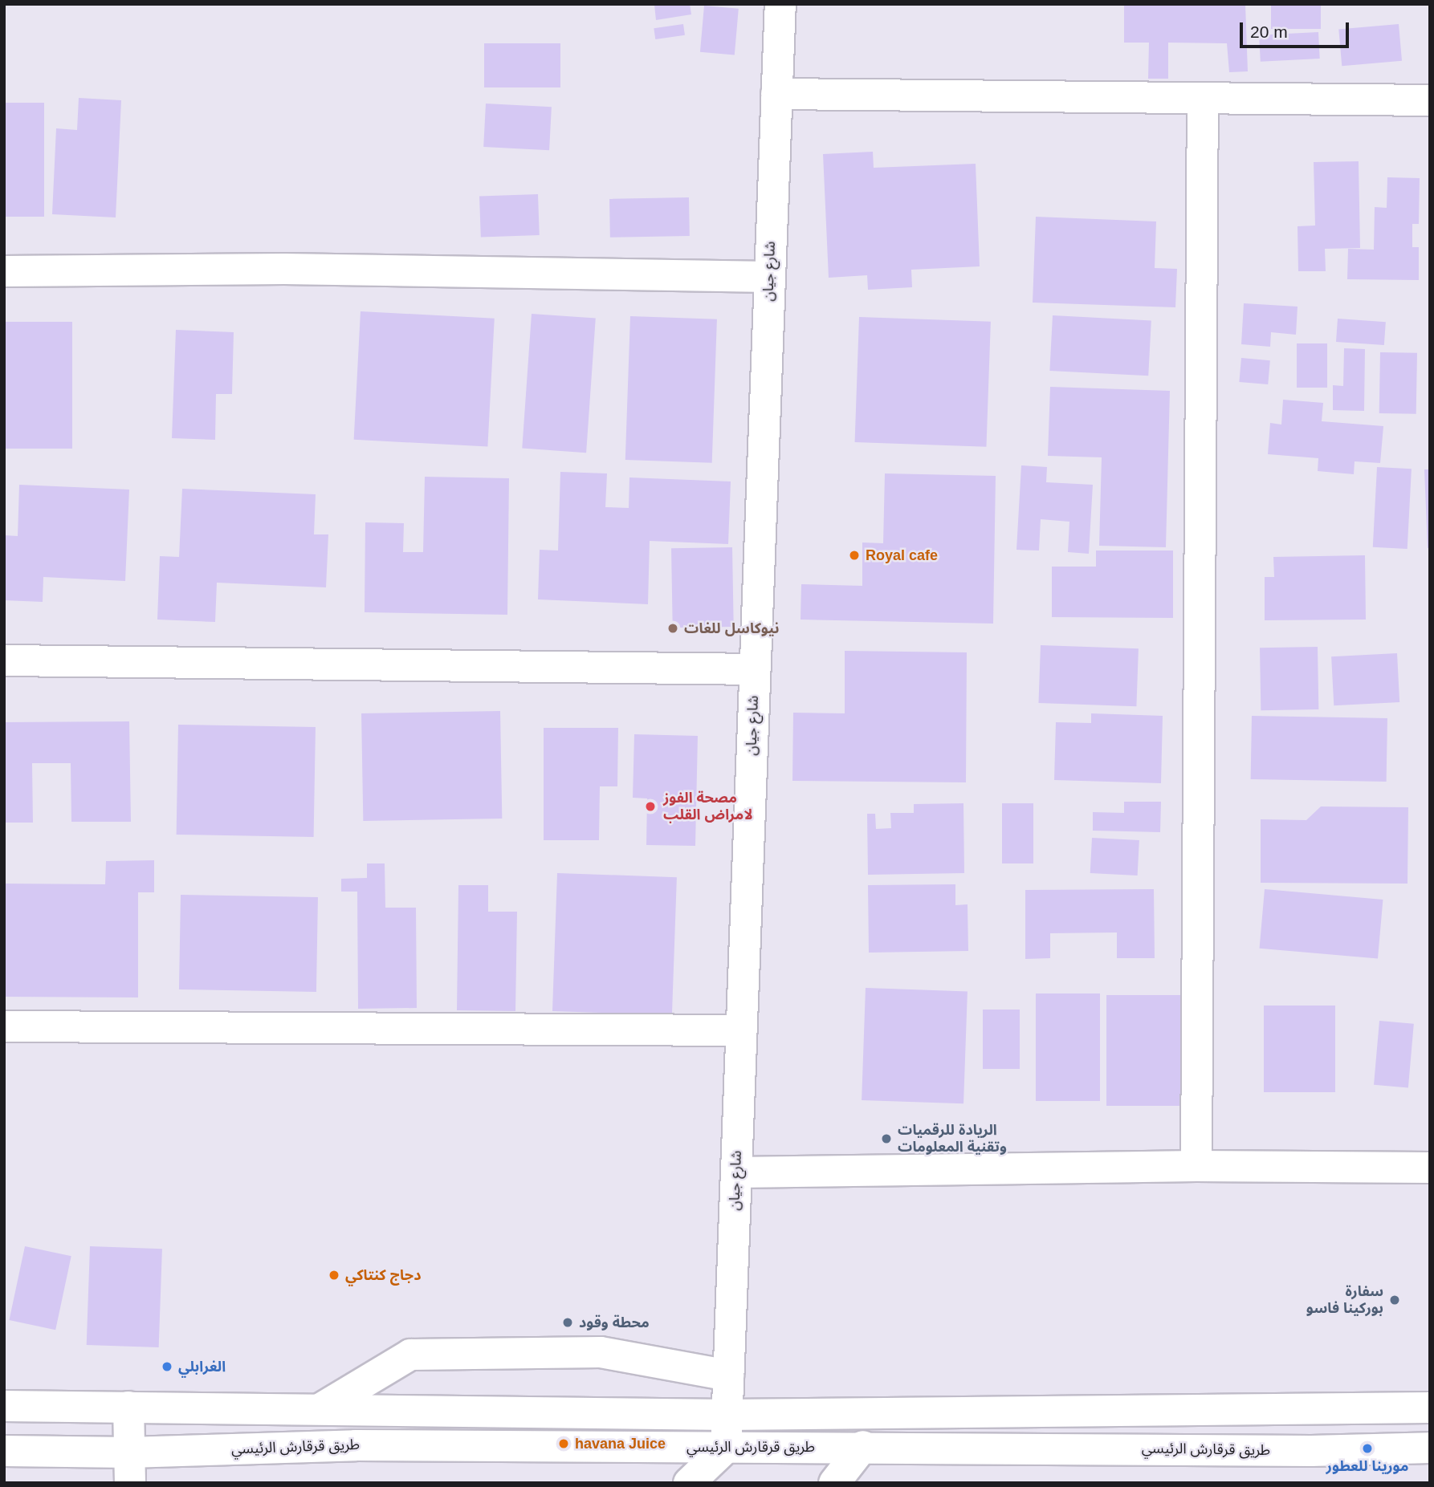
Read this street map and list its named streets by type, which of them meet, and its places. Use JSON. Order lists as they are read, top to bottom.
{
  "streets": {
    "street": ["شارع جيان", "طريق قرقارش الرئيسي"]
  },
  "crossings": [
    ["شارع جيان", "طريق قرقارش الرئيسي"]
  ],
  "places": [
    "Royal cafe",
    "نيوكاسل للغات",
    "مصحة الفوز لامراض القلب",
    "الريادة للرقميات وتقنية المعلومات",
    "دجاج كنتاكي",
    "سفارة بوركينا فاسو",
    "محطة وقود",
    "الغرابلي",
    "havana Juice",
    "مورينا للعطور"
  ],
  "scale_bar": "20 m"
}
